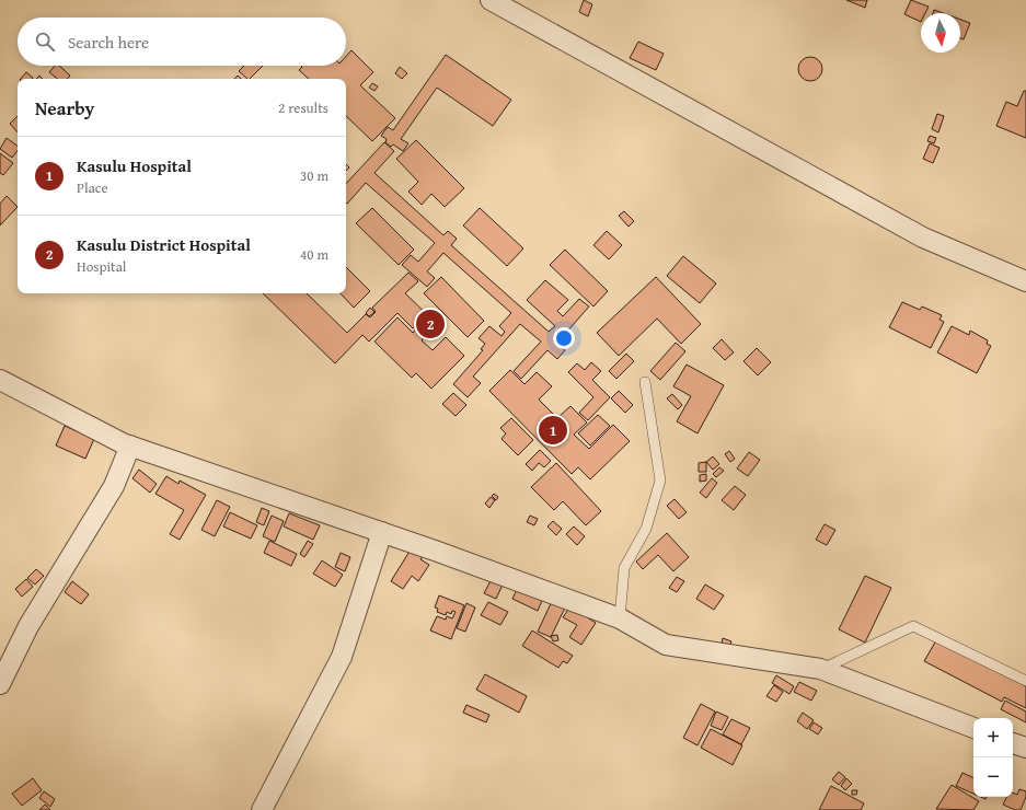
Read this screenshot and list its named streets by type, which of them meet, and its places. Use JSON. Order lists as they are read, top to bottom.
{
  "north": "bottom",
  "page": {
    "search": "Search here",
    "heading": ["Nearby", "2 results"],
    "list": [
      {
        "mark": "1",
        "name": "Kasulu Hospital",
        "note": "Place",
        "value": "30 m"
      },
      {
        "mark": "2",
        "name": "Kasulu District Hospital",
        "note": "Hospital",
        "value": "40 m"
      }
    ],
    "pins": ["2", "1"],
    "map_buttons": ["+", "−"]
  }
}
